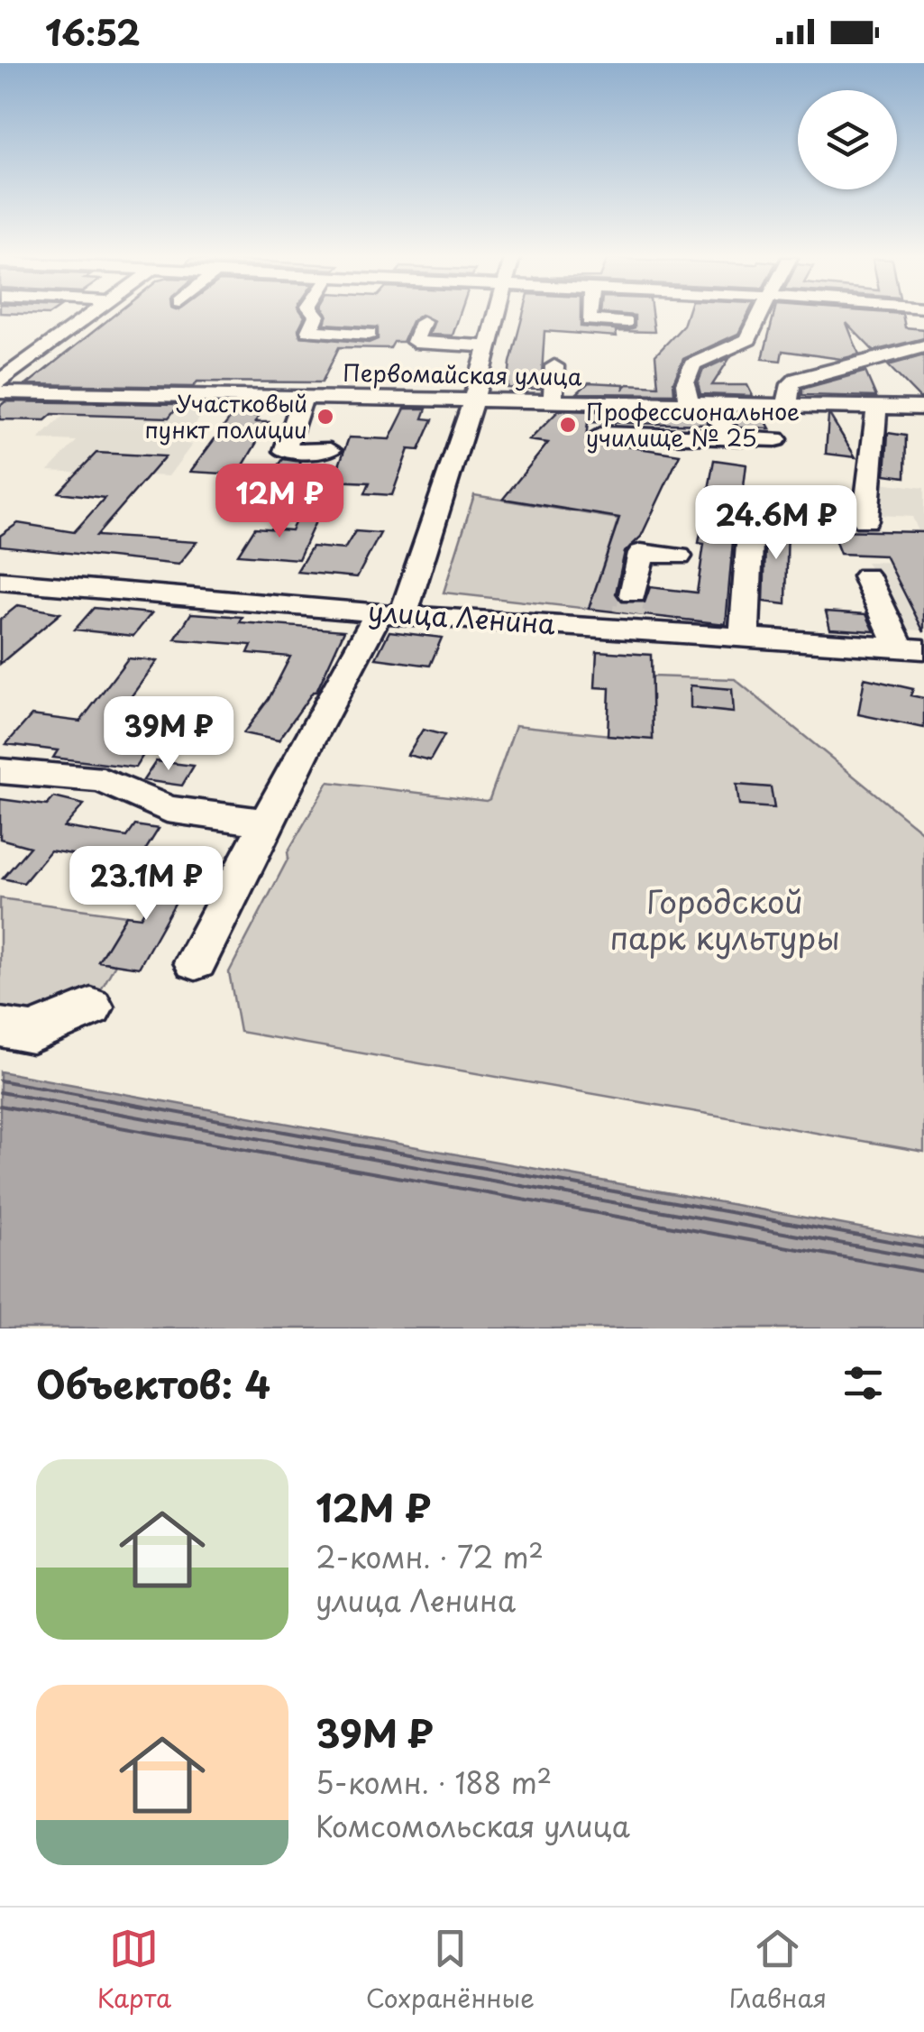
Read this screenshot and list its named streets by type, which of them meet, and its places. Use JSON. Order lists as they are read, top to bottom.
{
  "streets": {
    "street": ["Первомайская улица", "улица Ленина"]
  },
  "parks": ["Городской парк культуры"],
  "places": ["Участковый пункт полиции", "Профессиональное училище № 25"],
  "page": {
    "status": "16:52",
    "price": [
      "12M ₽",
      "24.6M ₽",
      "39M ₽",
      "23.1M ₽"
    ],
    "heading": "Объектов: 4",
    "list": [
      {
        "name": "12M ₽",
        "note": "2-комн. · 72 m² · улица Ленина"
      },
      {
        "name": "39M ₽",
        "note": "5-комн. · 188 m² · Комсомольская улица"
      }
    ],
    "tabs": ["Карта", "Сохранённые", "Главная"]
  }
}
